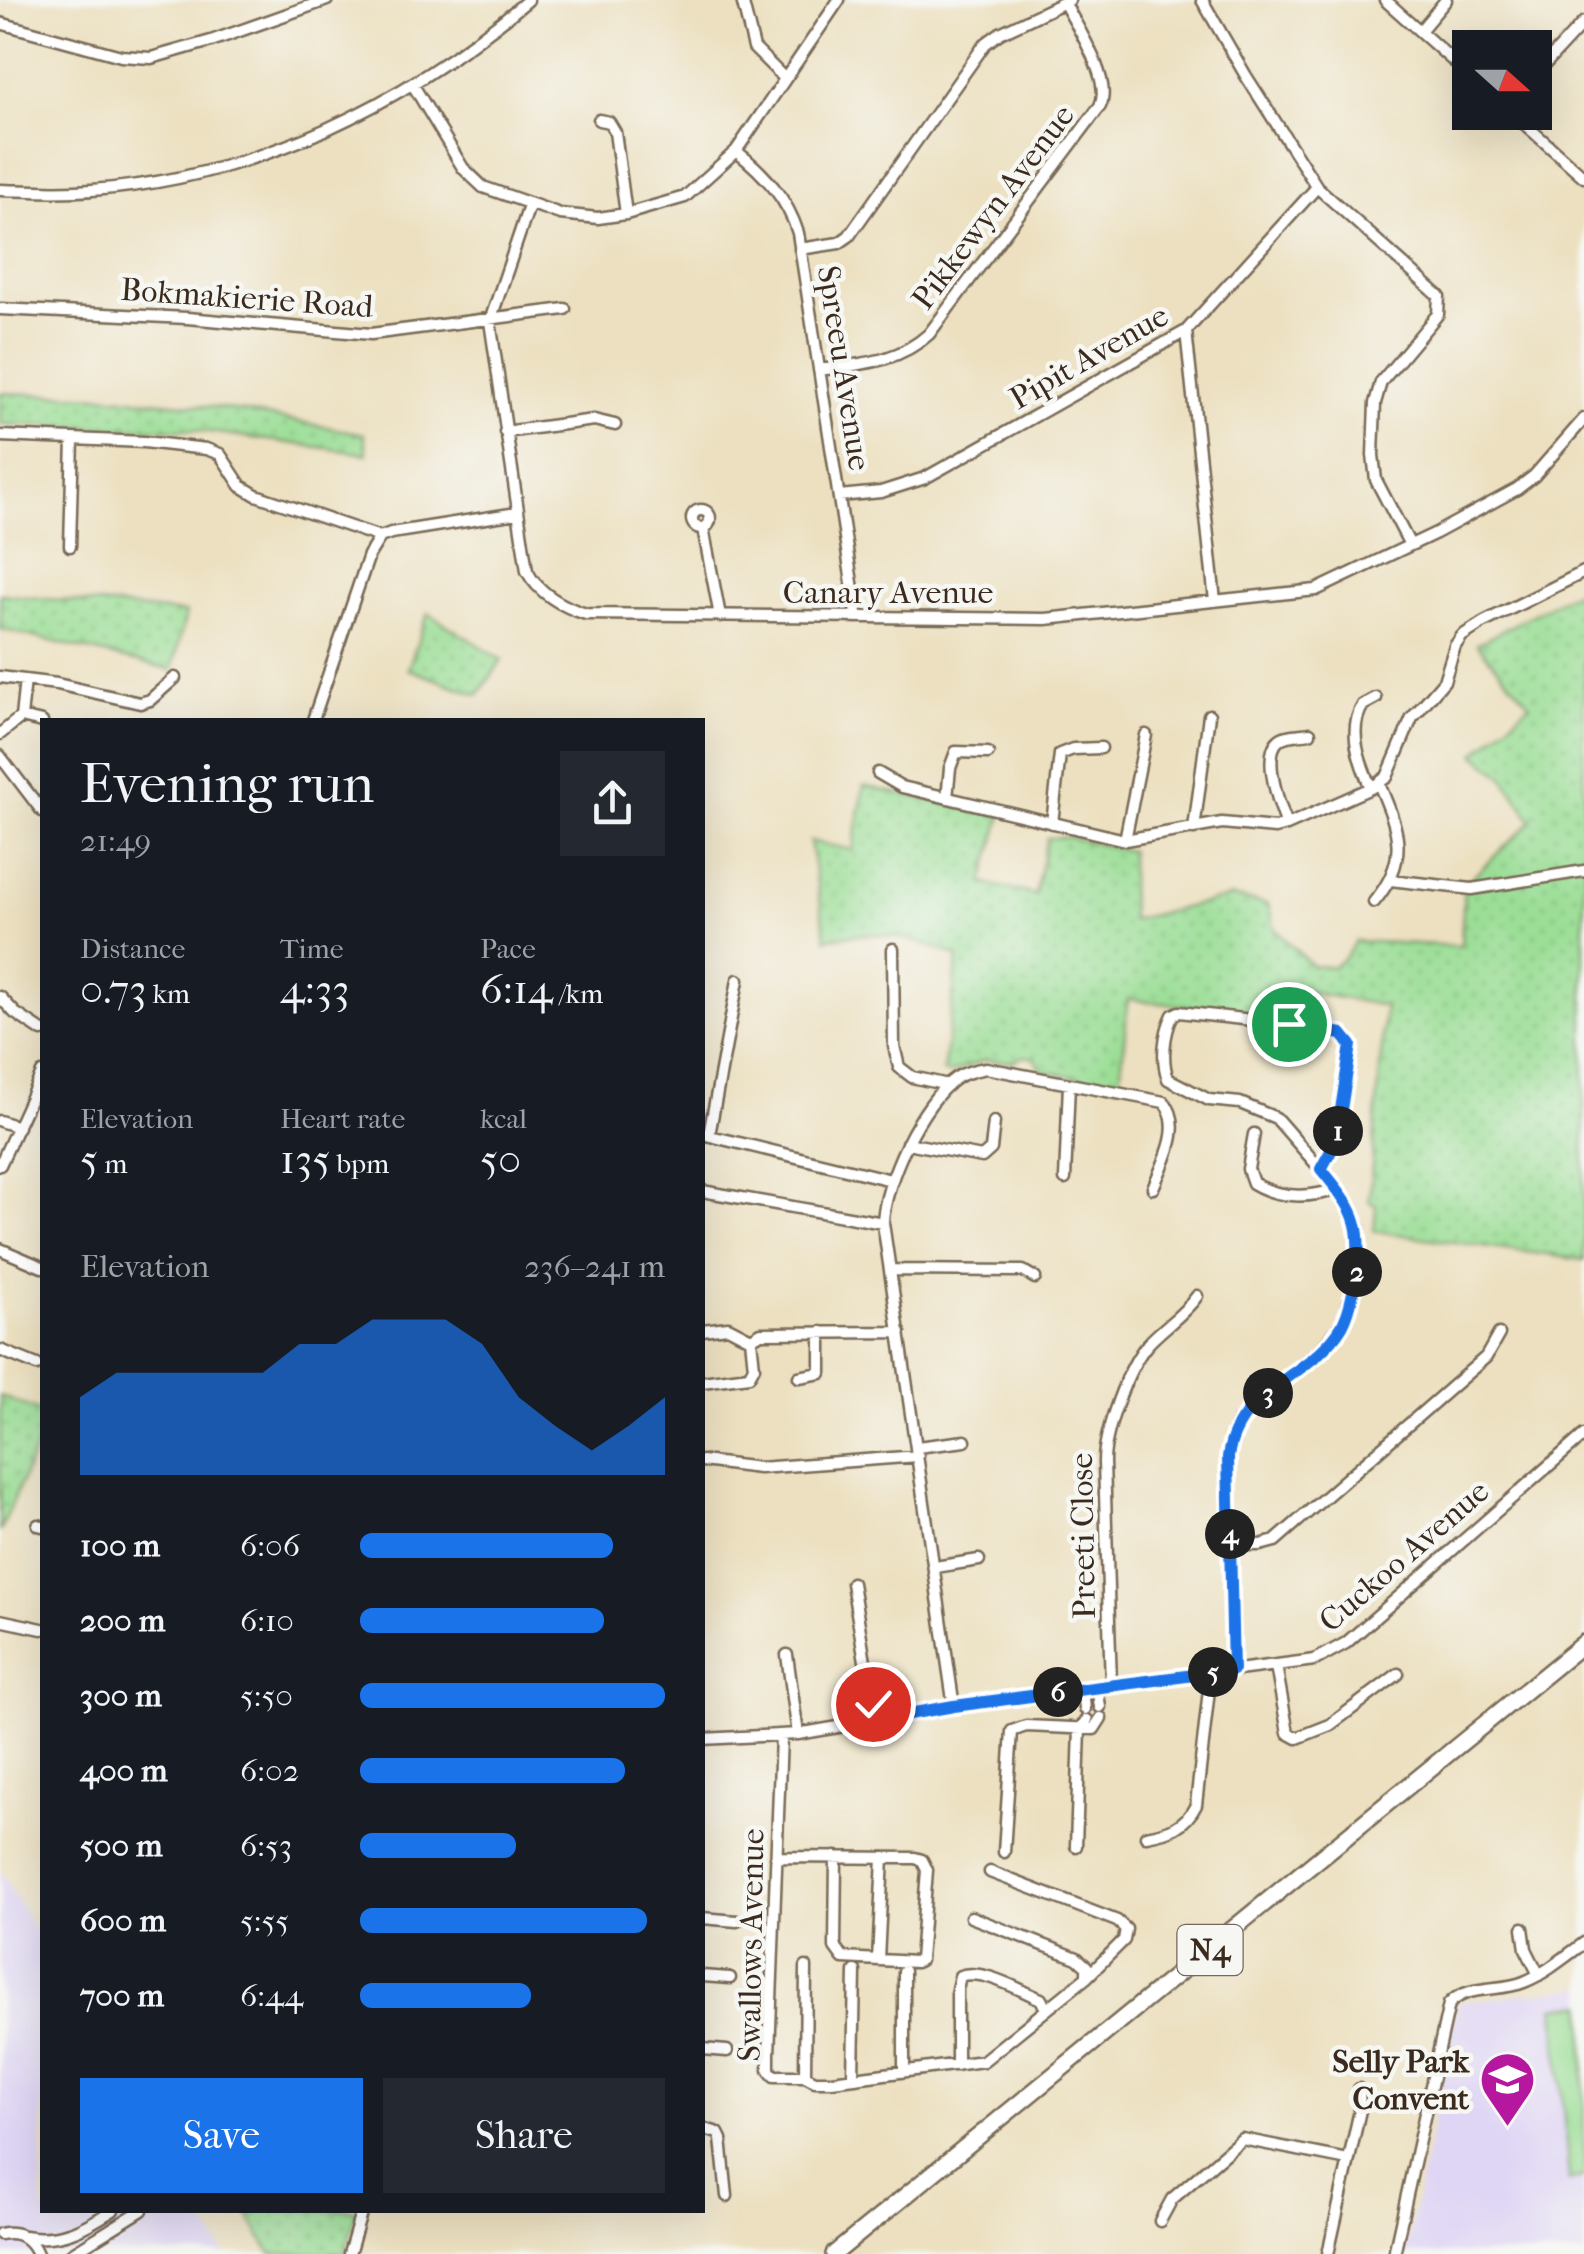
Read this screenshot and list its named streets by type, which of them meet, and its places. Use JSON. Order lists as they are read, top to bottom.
{
  "streets": {
    "highway": ["N4"],
    "street": [
      "Pikkewyn Avenue",
      "Bokmakierie Road",
      "Pipit Avenue",
      "Spreeu Avenue",
      "Canary Avenue",
      "Preeti Close",
      "Cuckoo Avenue",
      "Swallows Avenue"
    ]
  },
  "crossings": [
    ["Pikkewyn Avenue", "Spreeu Avenue"],
    ["Bokmakierie Road", "Canary Avenue"],
    ["Pipit Avenue", "Spreeu Avenue"],
    ["Spreeu Avenue", "Canary Avenue"],
    ["Preeti Close", "Cuckoo Avenue"],
    ["Cuckoo Avenue", "Swallows Avenue"]
  ],
  "places": {
    "school or university": ["Selly Park Convent"]
  },
  "north": "right",
  "page": {
    "heading": ["Evening run", "21:49"],
    "stats": [
      ["Distance", "0.73 km"],
      ["Time", "4:33"],
      ["Pace", "6:14 /km"],
      ["Elevation", "5 m"],
      ["Heart rate", "135 bpm"],
      ["kcal", "50"]
    ],
    "pins": [
      "1",
      "2",
      "3",
      "4",
      "5",
      "6"
    ],
    "chart": ["Elevation", "236–241 m"],
    "list": [
      {
        "name": "100 m",
        "note": "6:06"
      },
      {
        "name": "200 m",
        "note": "6:10"
      },
      {
        "name": "300 m",
        "note": "5:50"
      },
      {
        "name": "400 m",
        "note": "6:02"
      },
      {
        "name": "500 m",
        "note": "6:53"
      },
      {
        "name": "600 m",
        "note": "5:55"
      },
      {
        "name": "700 m",
        "note": "6:44"
      }
    ],
    "buttons": ["Save", "Share"]
  }
}
